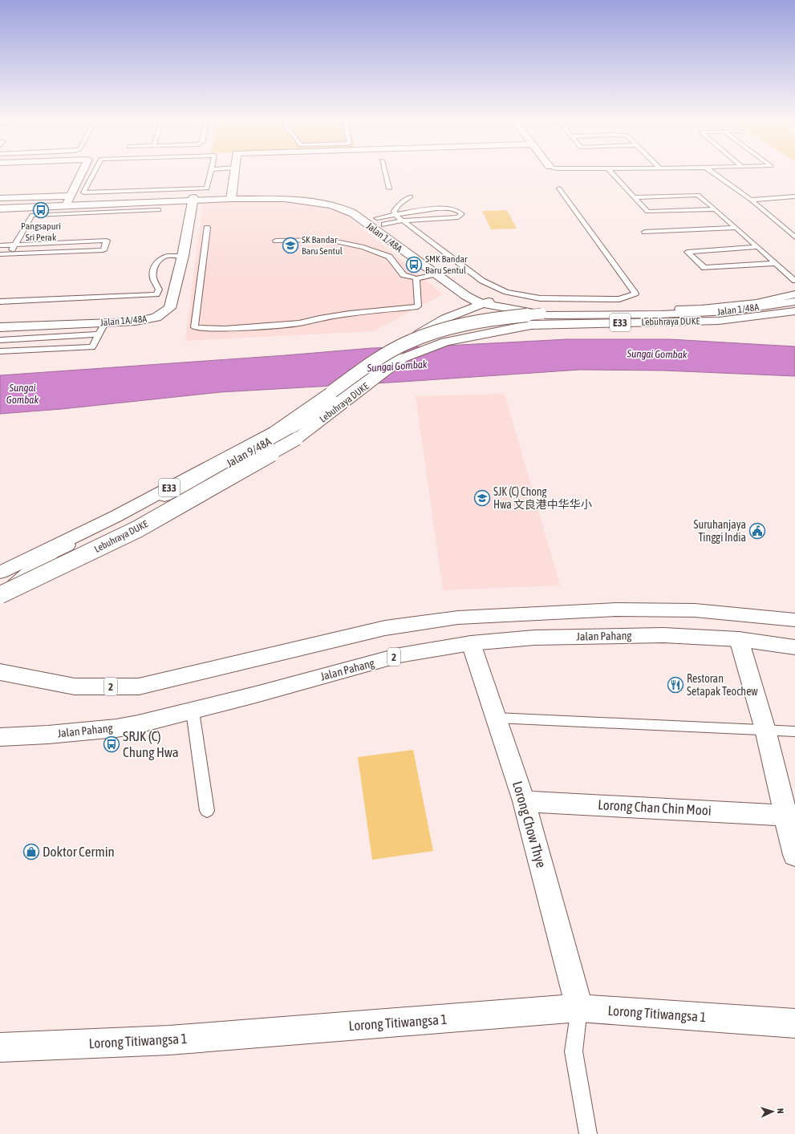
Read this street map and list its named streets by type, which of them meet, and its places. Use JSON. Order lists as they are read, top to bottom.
{
  "streets": {
    "main road": [
      "Jalan 1/48A",
      "Jalan 1A/48A",
      "Lebuhraya DUKE",
      "E33",
      "Jalan 9/48A",
      "Jalan Pahang",
      "2",
      "Lorong Chan Chin Mooi",
      "Lorong Chow Thye",
      "Lorong Titiwangsa 1"
    ]
  },
  "crossings": [
    ["Jalan 1/48A", "Jalan 1A/48A"],
    ["Jalan 1/48A", "Jalan 9/48A"],
    ["Jalan Pahang", "Lorong Chow Thye"],
    ["Lorong Chan Chin Mooi", "Lorong Chow Thye"],
    ["Lorong Chow Thye", "Lorong Titiwangsa 1"]
  ],
  "water": ["Sungai Gombak"],
  "places": {
    "bus stop": ["Pangsapuri Sri Perak", "SMK Bandar Baru Sentul", "SRJK (C) Chung Hwa"],
    "school or university": ["SK Bandar Baru Sentul", "SJK (C) Chong Hwa 文良港中华华小"],
    "public building": ["Suruhanjaya Tinggi India"],
    "restaurant": ["Restoran Setapak Teochew"],
    "shop": ["Doktor Cermin"]
  },
  "north": "right"
}
